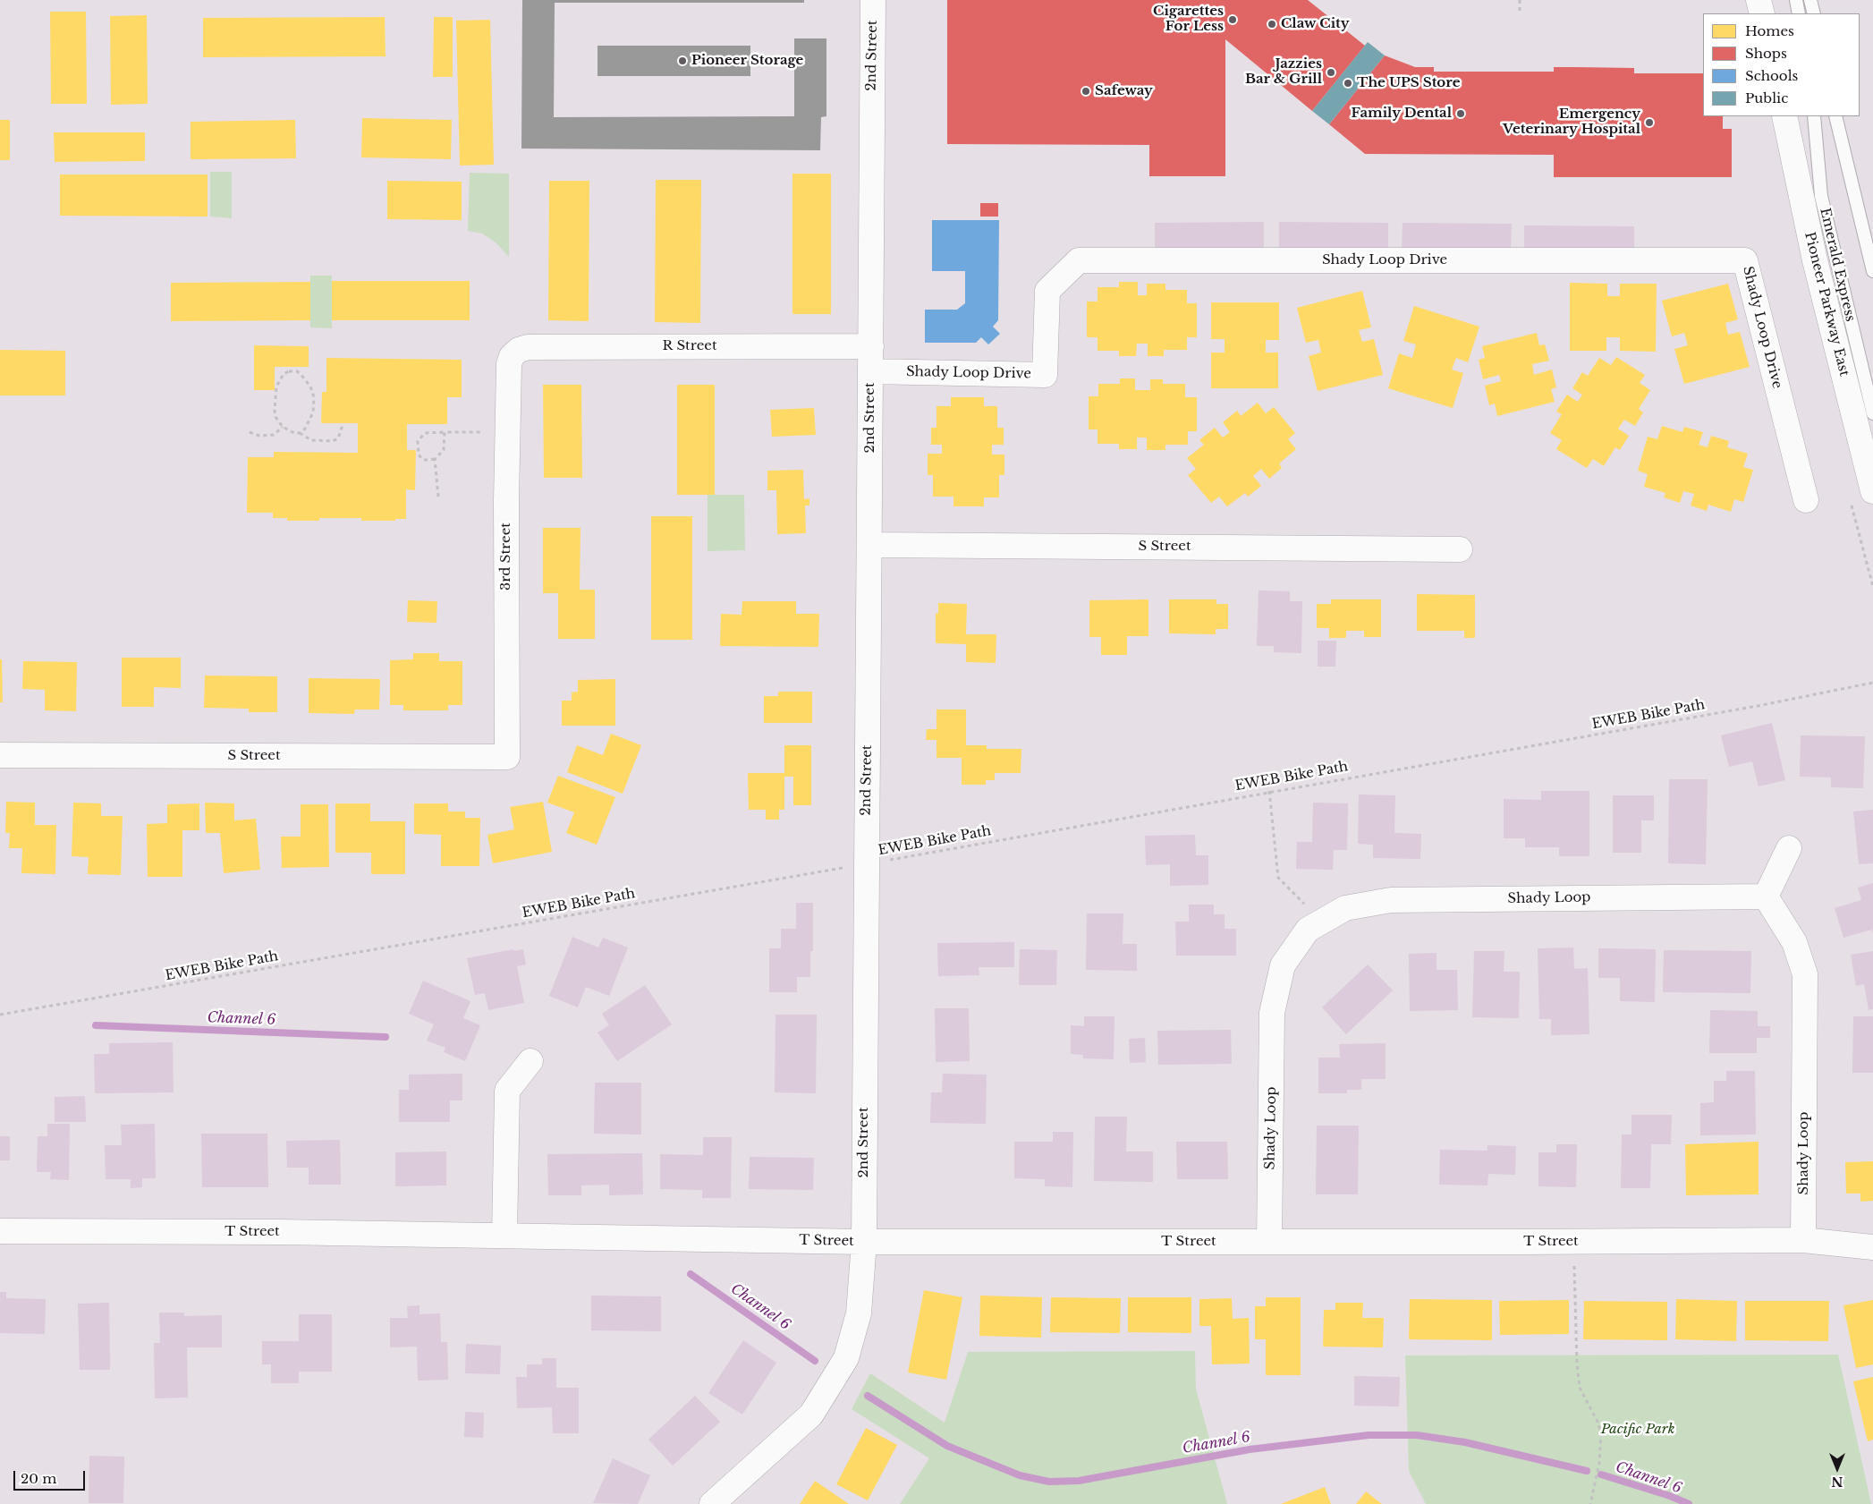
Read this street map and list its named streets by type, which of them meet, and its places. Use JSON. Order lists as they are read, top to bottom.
{
  "streets": {
    "street": [
      "2nd Street",
      "Shady Loop Drive",
      "Pioneer Parkway East",
      "R Street",
      "S Street",
      "3rd Street",
      "Shady Loop",
      "T Street"
    ],
    "lane": ["Emerald Express"],
    "path": ["EWEB Bike Path"]
  },
  "crossings": [
    ["2nd Street", "Shady Loop Drive"],
    ["2nd Street", "R Street"],
    ["2nd Street", "S Street"],
    ["2nd Street", "EWEB Bike Path"],
    ["2nd Street", "T Street"],
    ["R Street", "3rd Street"],
    ["S Street", "3rd Street"],
    ["Shady Loop", "T Street"]
  ],
  "water": ["Channel 6"],
  "parks": ["Pacific Park"],
  "places": [
    "Cigarettes For Less",
    "Claw City",
    "Pioneer Storage",
    "Jazzies Bar & Grill",
    "The UPS Store",
    "Safeway",
    "Family Dental",
    "Emergency Veterinary Hospital"
  ],
  "legend": [
    "Homes",
    "Shops",
    "Schools",
    "Public"
  ],
  "scale_bar": "20 m",
  "north": "bottom"
}
